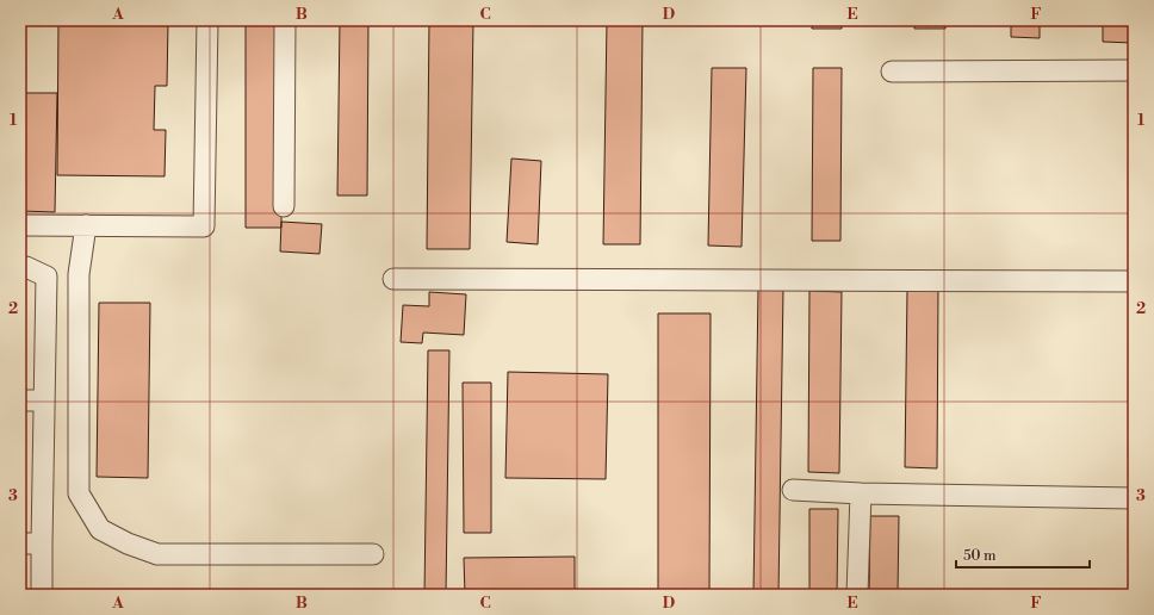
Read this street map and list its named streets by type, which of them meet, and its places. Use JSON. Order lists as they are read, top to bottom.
{
  "scale_bar": "50 m",
  "grid": {
    "columns": [
      "A",
      "B",
      "C",
      "D",
      "E",
      "F"
    ],
    "rows": ["1", "2", "3"]
  }
}
